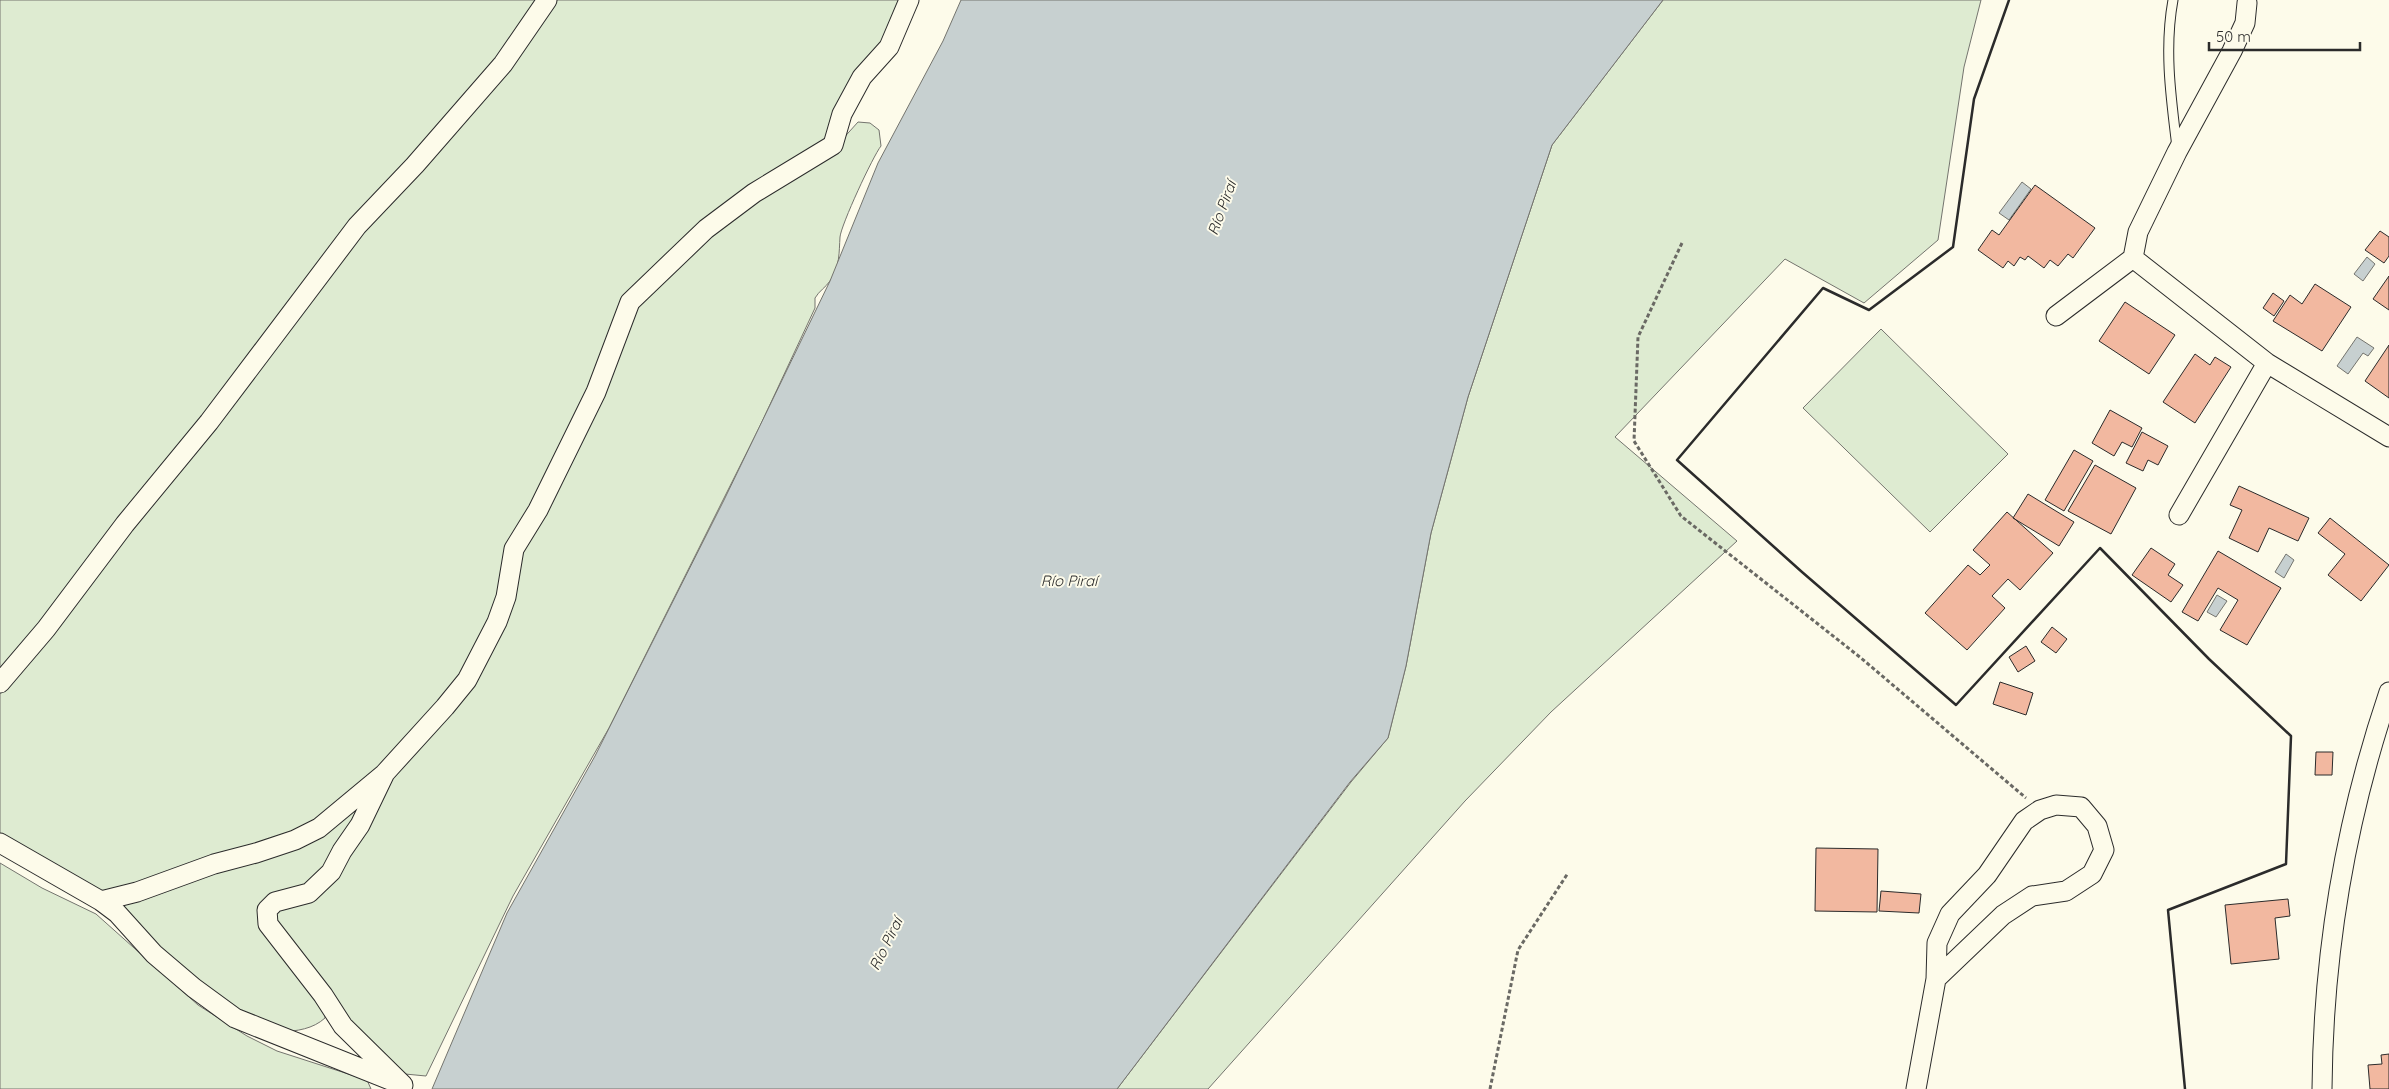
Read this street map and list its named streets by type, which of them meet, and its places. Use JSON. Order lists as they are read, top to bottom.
{
  "water": ["Río Piraí"],
  "scale_bar": "50 m"
}
